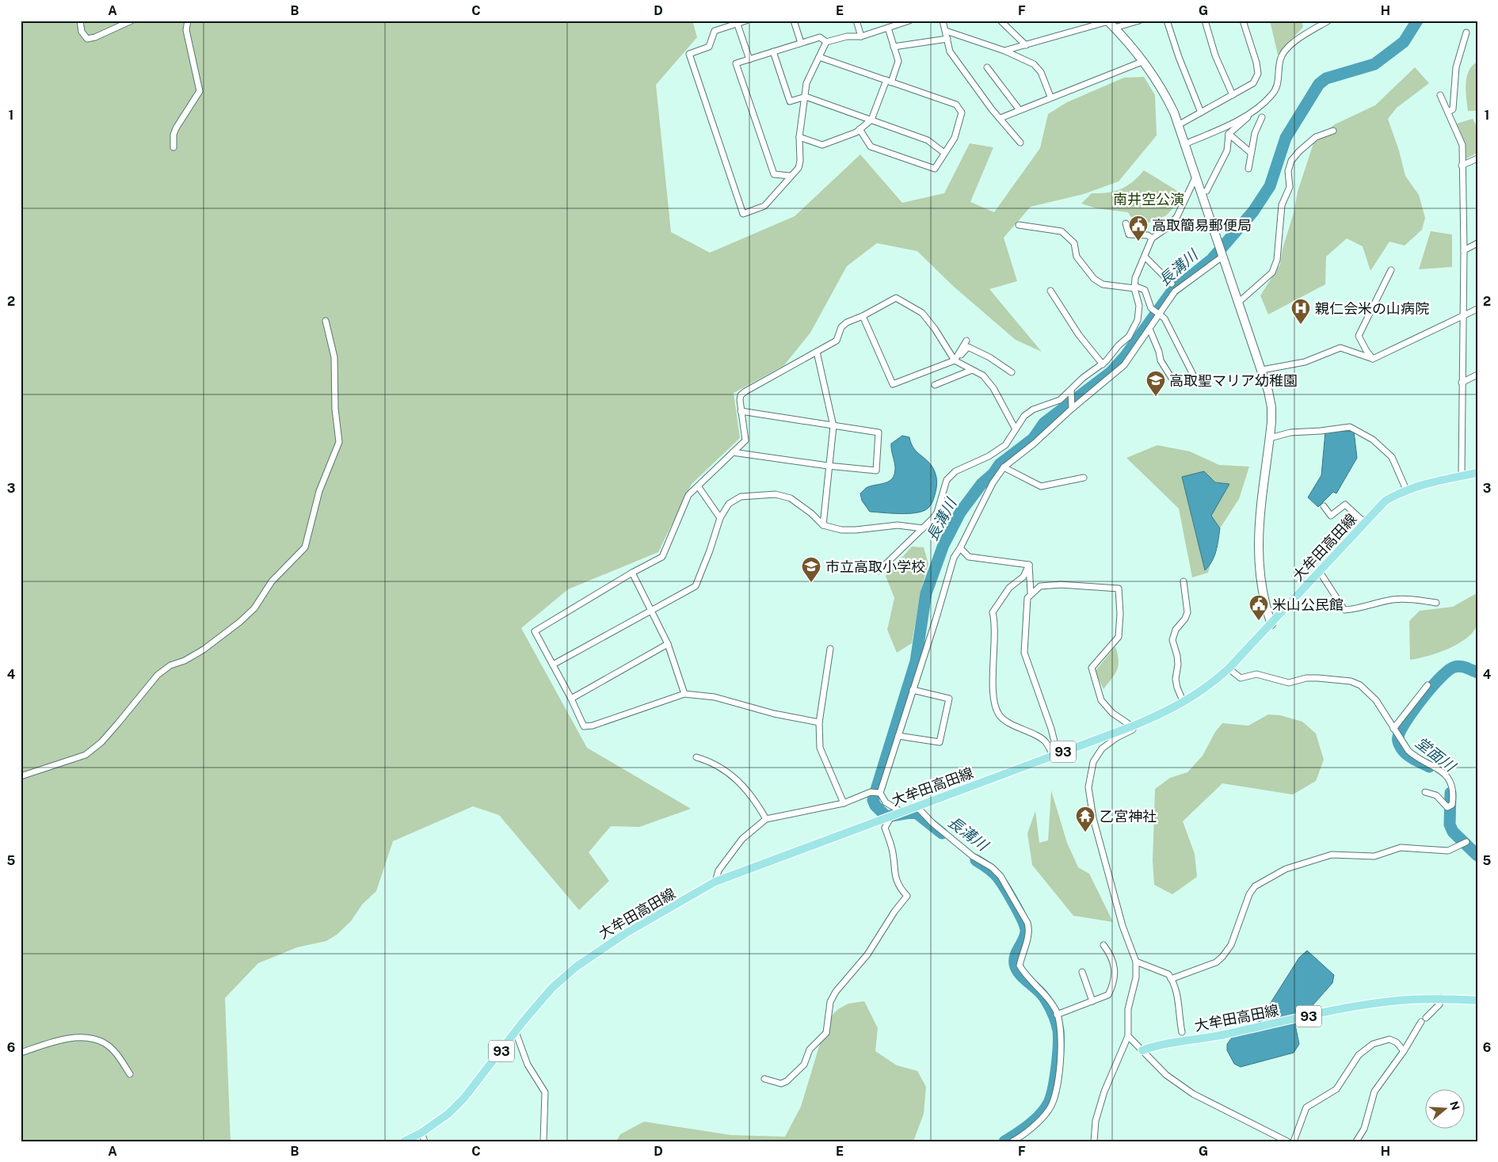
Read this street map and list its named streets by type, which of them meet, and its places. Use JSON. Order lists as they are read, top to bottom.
{
  "streets": {
    "main road": ["大牟田高田線", "93"]
  },
  "water": ["長溝川", "堂面川"],
  "parks": ["南井空公演"],
  "places": {
    "public building": ["高取簡易郵便局", "米山公民館"],
    "hospital": ["親仁会米の山病院"],
    "school or university": ["高取聖マリア幼稚園", "市立高取小学校"],
    "temple": ["乙宮神社"]
  },
  "north": "right",
  "grid": {
    "columns": [
      "A",
      "B",
      "C",
      "D",
      "E",
      "F",
      "G",
      "H"
    ],
    "rows": [
      "1",
      "2",
      "3",
      "4",
      "5",
      "6"
    ]
  }
}
